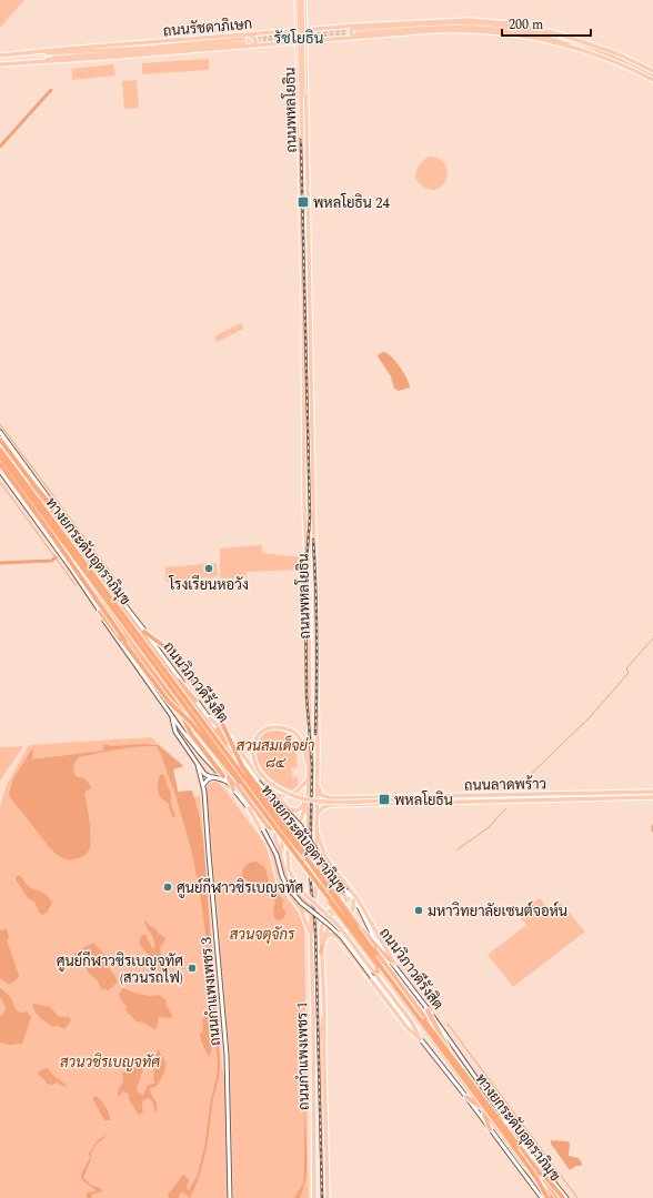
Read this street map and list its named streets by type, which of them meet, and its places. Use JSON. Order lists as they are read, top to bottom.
{
  "streets": {
    "highway": ["ทางยกระดับอุตราภิมุข", "ถนนวิภาวดีรังสิต"],
    "main road": [
      "ถนนรัชดาภิเษก",
      "ถนนพหลโยธิน",
      "ถนนลาดพร้าว",
      "ถนนกำแพงเพชร 3",
      "ถนนกำแพงเพชร 1"
    ]
  },
  "crossings": [
    ["ถนนรัชดาภิเษก", "ถนนพหลโยธิน"],
    ["ถนนพหลโยธิน", "ถนนลาดพร้าว"],
    ["ถนนพหลโยธิน", "ถนนกำแพงเพชร 1"],
    ["ทางยกระดับอุตราภิมุข", "ถนนวิภาวดีรังสิต"]
  ],
  "districts": ["รัชโยธิน"],
  "parks": ["สวนสมเด็จย่า ๘๔", "สวนจตุจักร", "สวนวชิรเบญจทัศ"],
  "places": {
    "transit": ["พหลโยธิน 24", "พหลโยธิน"],
    "other": [
      "โรงเรียนหอวัง",
      "ศูนย์กีฬาวชิรเบญจทัศ",
      "มหาวิทยาลัยเซนต์จอห์น",
      "ศูนย์กีฬาวชิรเบญจทัศ (สวนรถไฟ)"
    ]
  },
  "scale_bar": "200 m"
}
